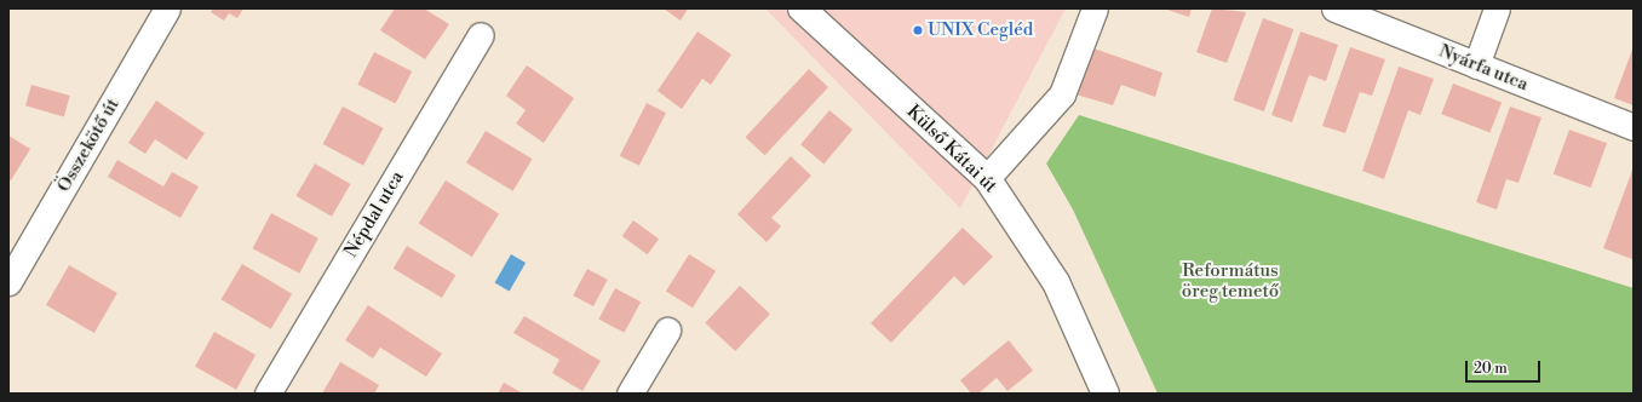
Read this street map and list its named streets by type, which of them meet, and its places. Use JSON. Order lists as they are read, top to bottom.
{
  "streets": {
    "main road": ["Külső Kátai út"],
    "street": ["Nyárfa utca", "Összekötő út", "Népdal utca"]
  },
  "parks": ["Református öreg temető"],
  "places": ["UNIX Cegléd"],
  "scale_bar": "20 m"
}
